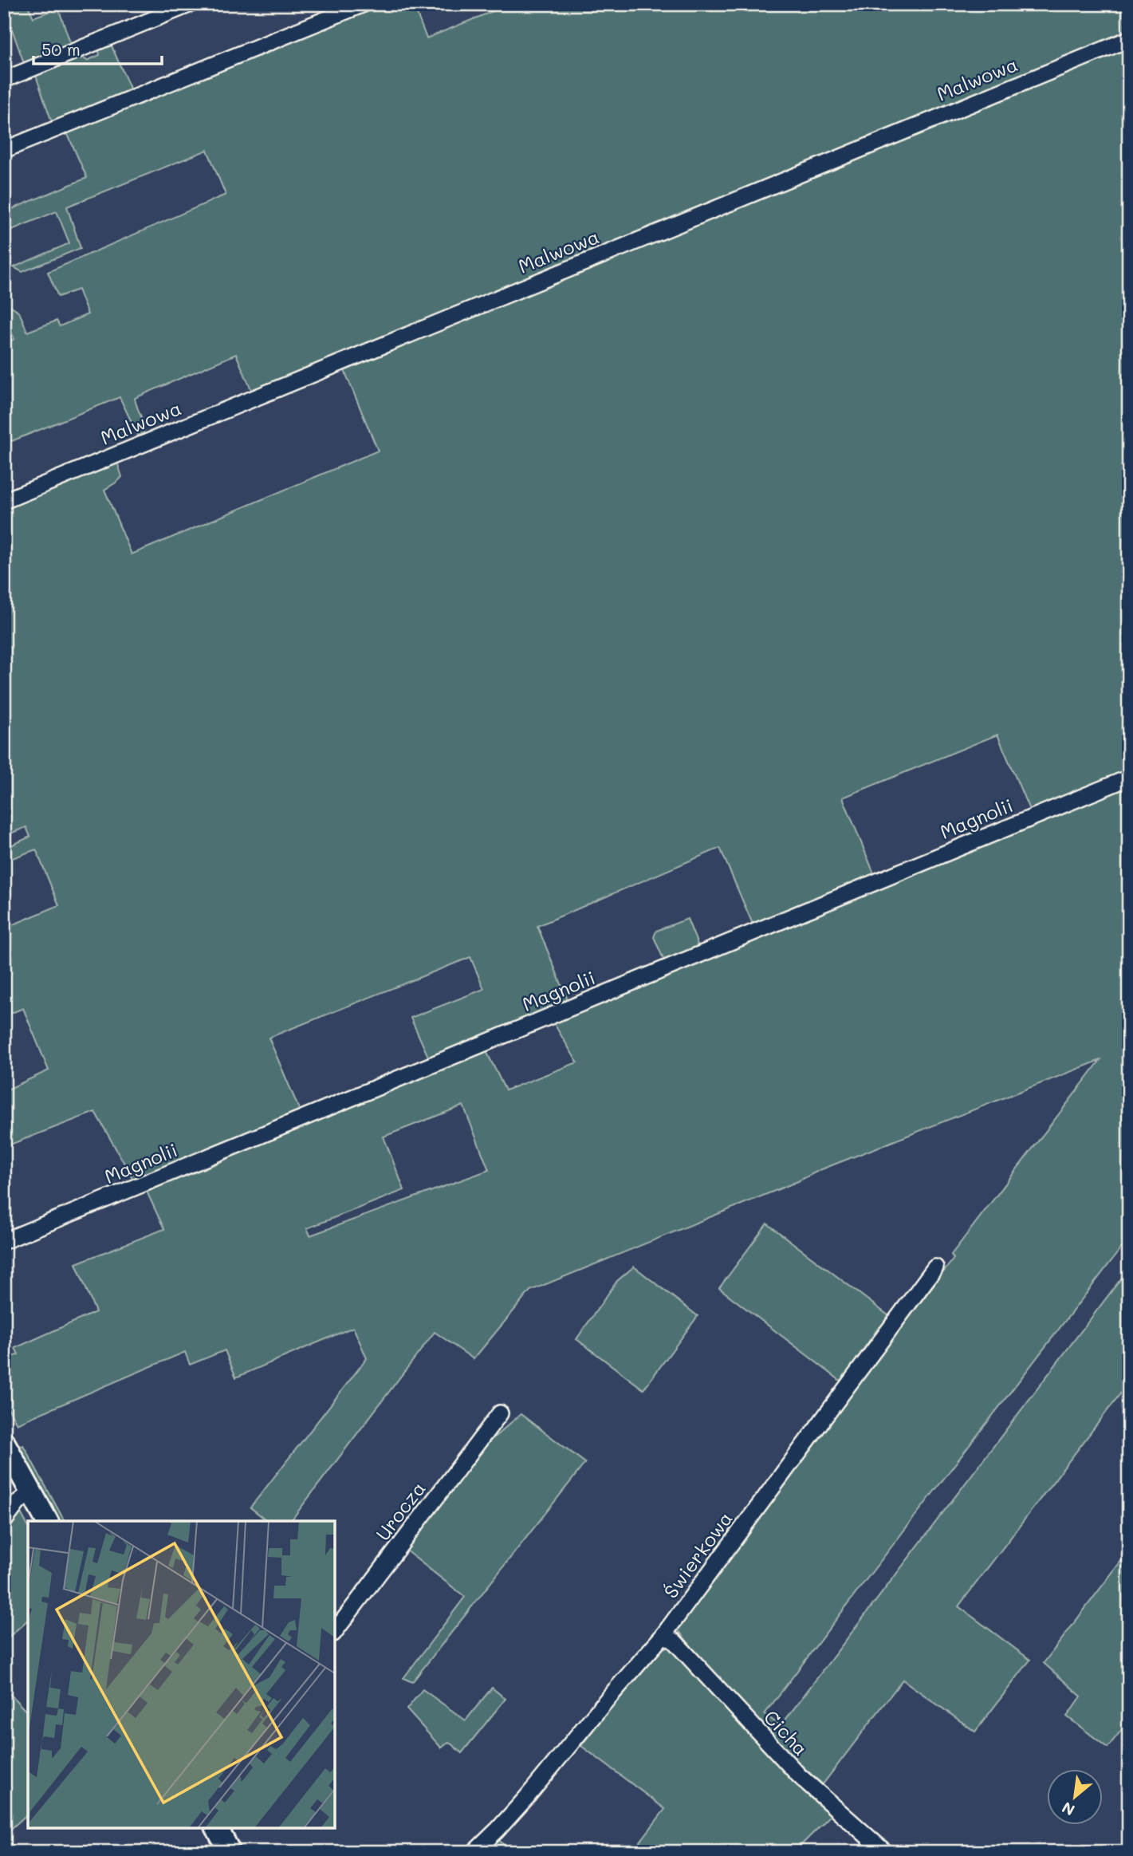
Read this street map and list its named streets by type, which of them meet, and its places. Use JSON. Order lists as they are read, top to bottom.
{
  "streets": {
    "street": [
      "Malwowa",
      "Magnolii",
      "Urocza",
      "Świerkowa",
      "Cicha"
    ]
  },
  "crossings": [
    ["Świerkowa", "Cicha"]
  ],
  "scale_bar": "50 m",
  "north": "bottom left"
}
